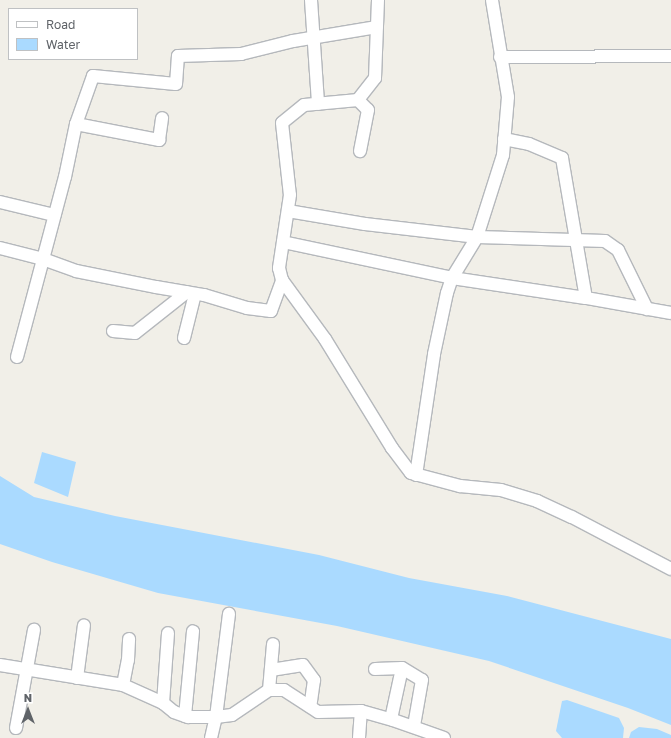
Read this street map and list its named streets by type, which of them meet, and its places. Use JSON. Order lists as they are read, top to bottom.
{
  "legend": ["Road", "Water"],
  "north": "top"
}
